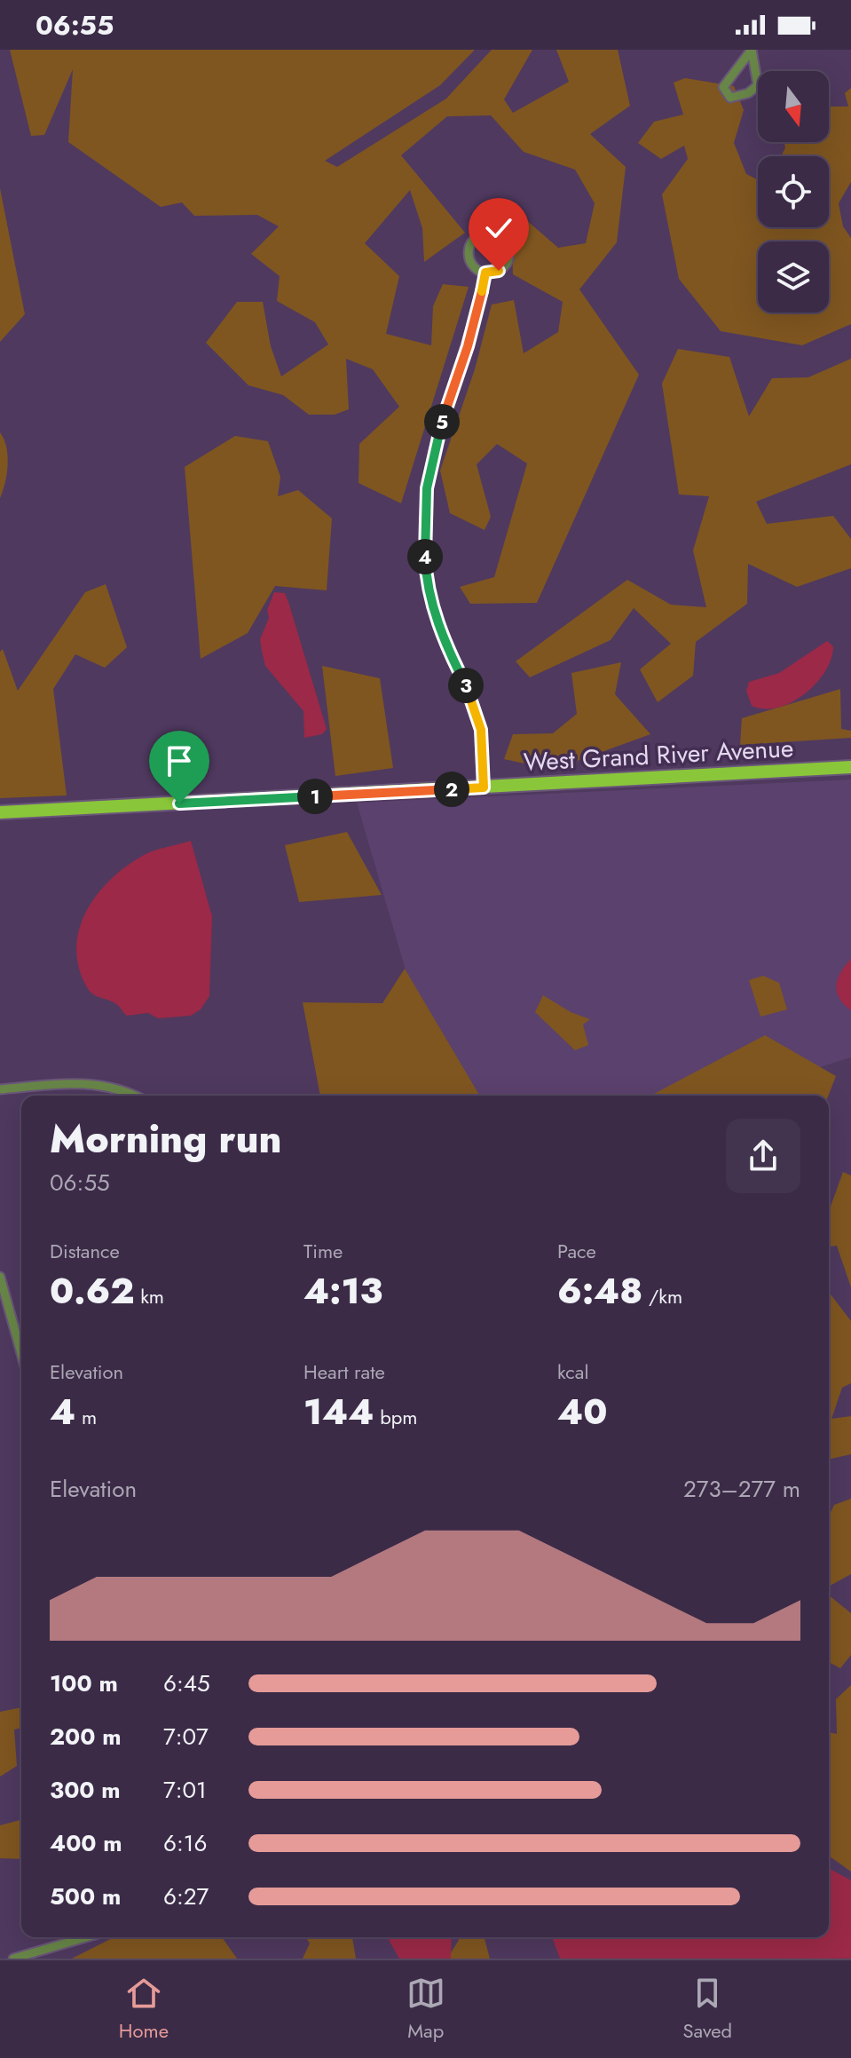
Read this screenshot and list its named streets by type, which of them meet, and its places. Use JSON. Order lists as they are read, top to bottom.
{
  "streets": {
    "main road": ["West Grand River Avenue"]
  },
  "north": "bottom",
  "page": {
    "status": "06:55",
    "pins": [
      "5",
      "4",
      "3",
      "2",
      "1"
    ],
    "heading": ["Morning run", "06:55"],
    "stats": [
      ["Distance", "0.62 km"],
      ["Time", "4:13"],
      ["Pace", "6:48 /km"],
      ["Elevation", "4 m"],
      ["Heart rate", "144 bpm"],
      ["kcal", "40"]
    ],
    "chart": ["Elevation", "273–277 m"],
    "list": [
      {
        "name": "100 m",
        "note": "6:45"
      },
      {
        "name": "200 m",
        "note": "7:07"
      },
      {
        "name": "300 m",
        "note": "7:01"
      },
      {
        "name": "400 m",
        "note": "6:16"
      },
      {
        "name": "500 m",
        "note": "6:27"
      }
    ],
    "tabs": ["Home", "Map", "Saved"]
  }
}
